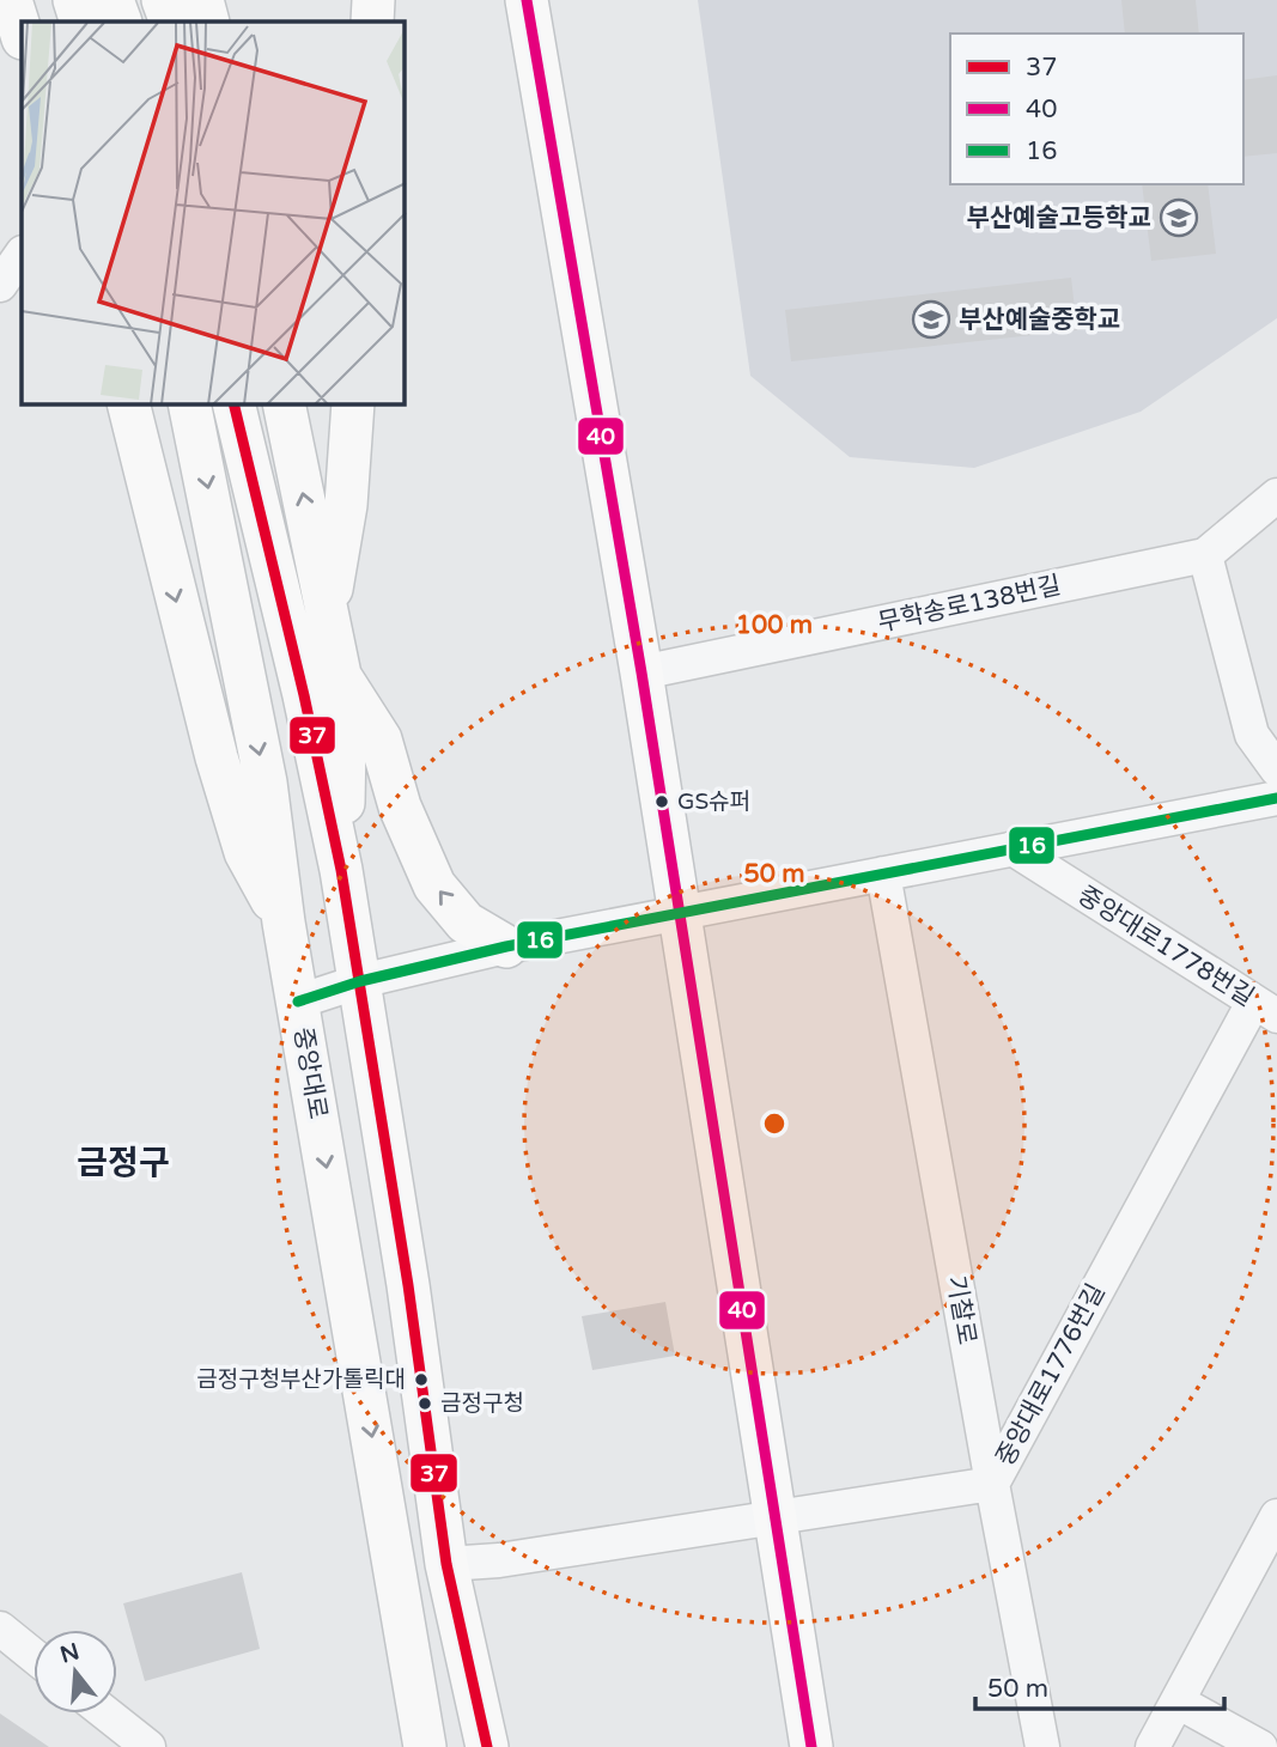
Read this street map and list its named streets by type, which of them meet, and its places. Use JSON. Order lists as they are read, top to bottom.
{
  "streets": {
    "main road": ["중앙대로"],
    "street": [
      "무학송로138번길",
      "중앙대로1778번길",
      "기찰로",
      "중앙대로1776번길"
    ]
  },
  "crossings": [
    ["중앙대로1778번길", "중앙대로1776번길"],
    ["기찰로", "중앙대로1776번길"]
  ],
  "districts": ["금정구"],
  "places": {
    "school or university": ["부산예술고등학교", "부산예술중학교"],
    "other": ["GS슈퍼", "금정구청부산가톨릭대", "금정구청"]
  },
  "lines": ["transit line 40", "transit line 37", "transit line 16"],
  "legend": ["37", "40", "16"],
  "scale_bar": "50 m",
  "north": "top",
  "rings": ["100 m", "50 m"]
}
